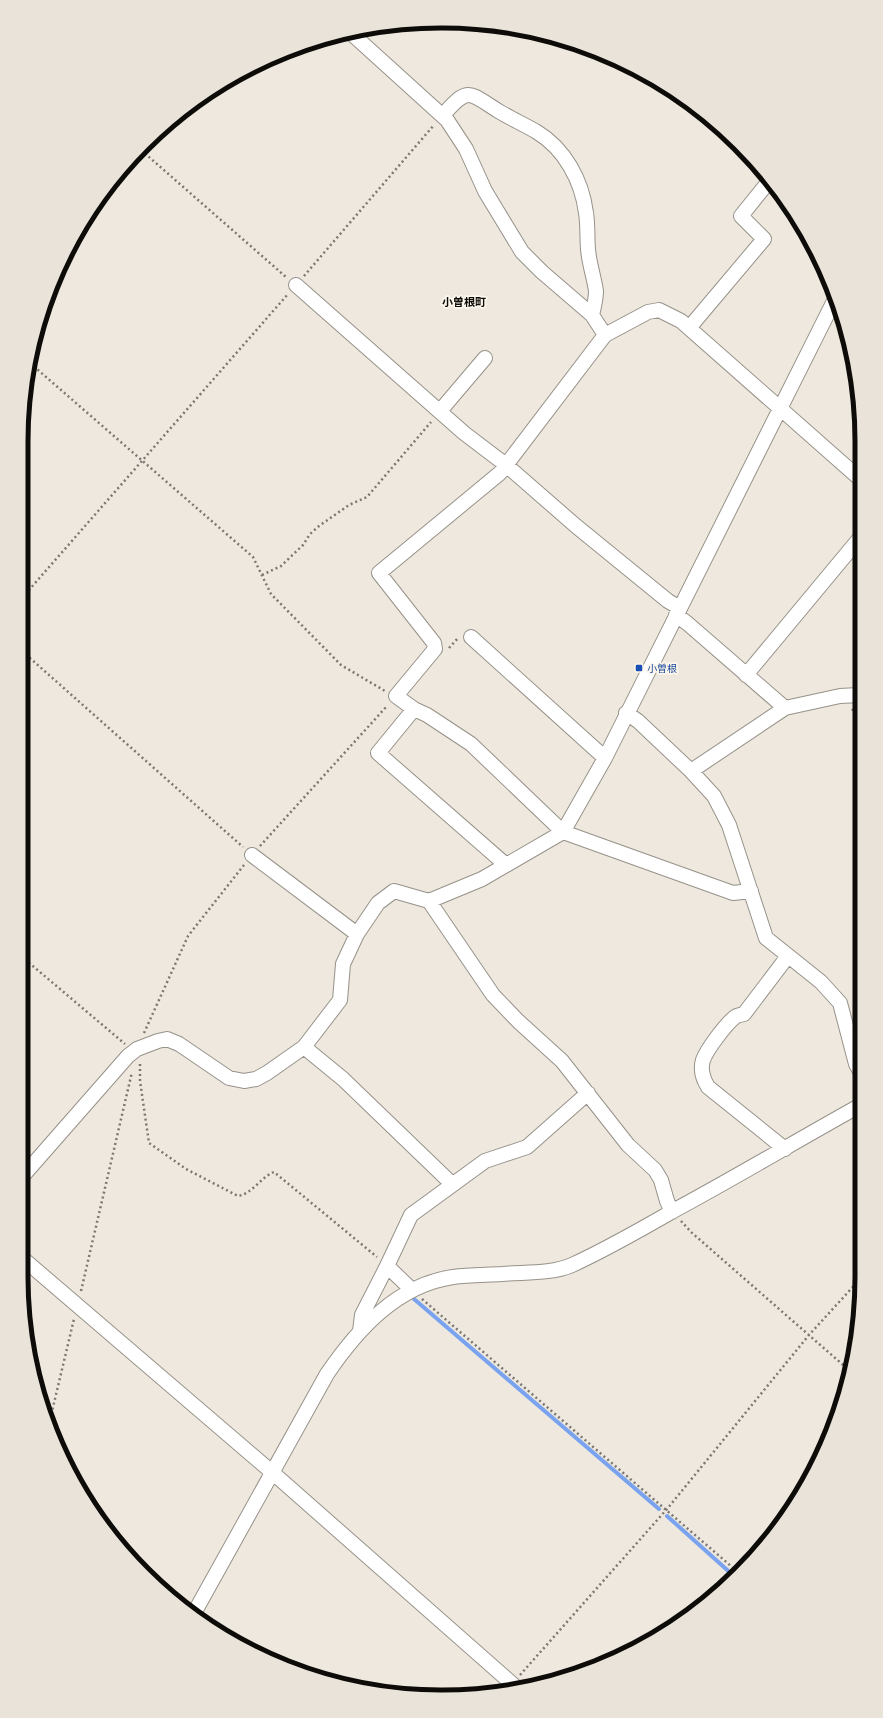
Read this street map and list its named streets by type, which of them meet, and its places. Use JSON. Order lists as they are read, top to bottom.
{
  "districts": ["小曽根町"],
  "places": {
    "transit": ["小曽根"]
  }
}
